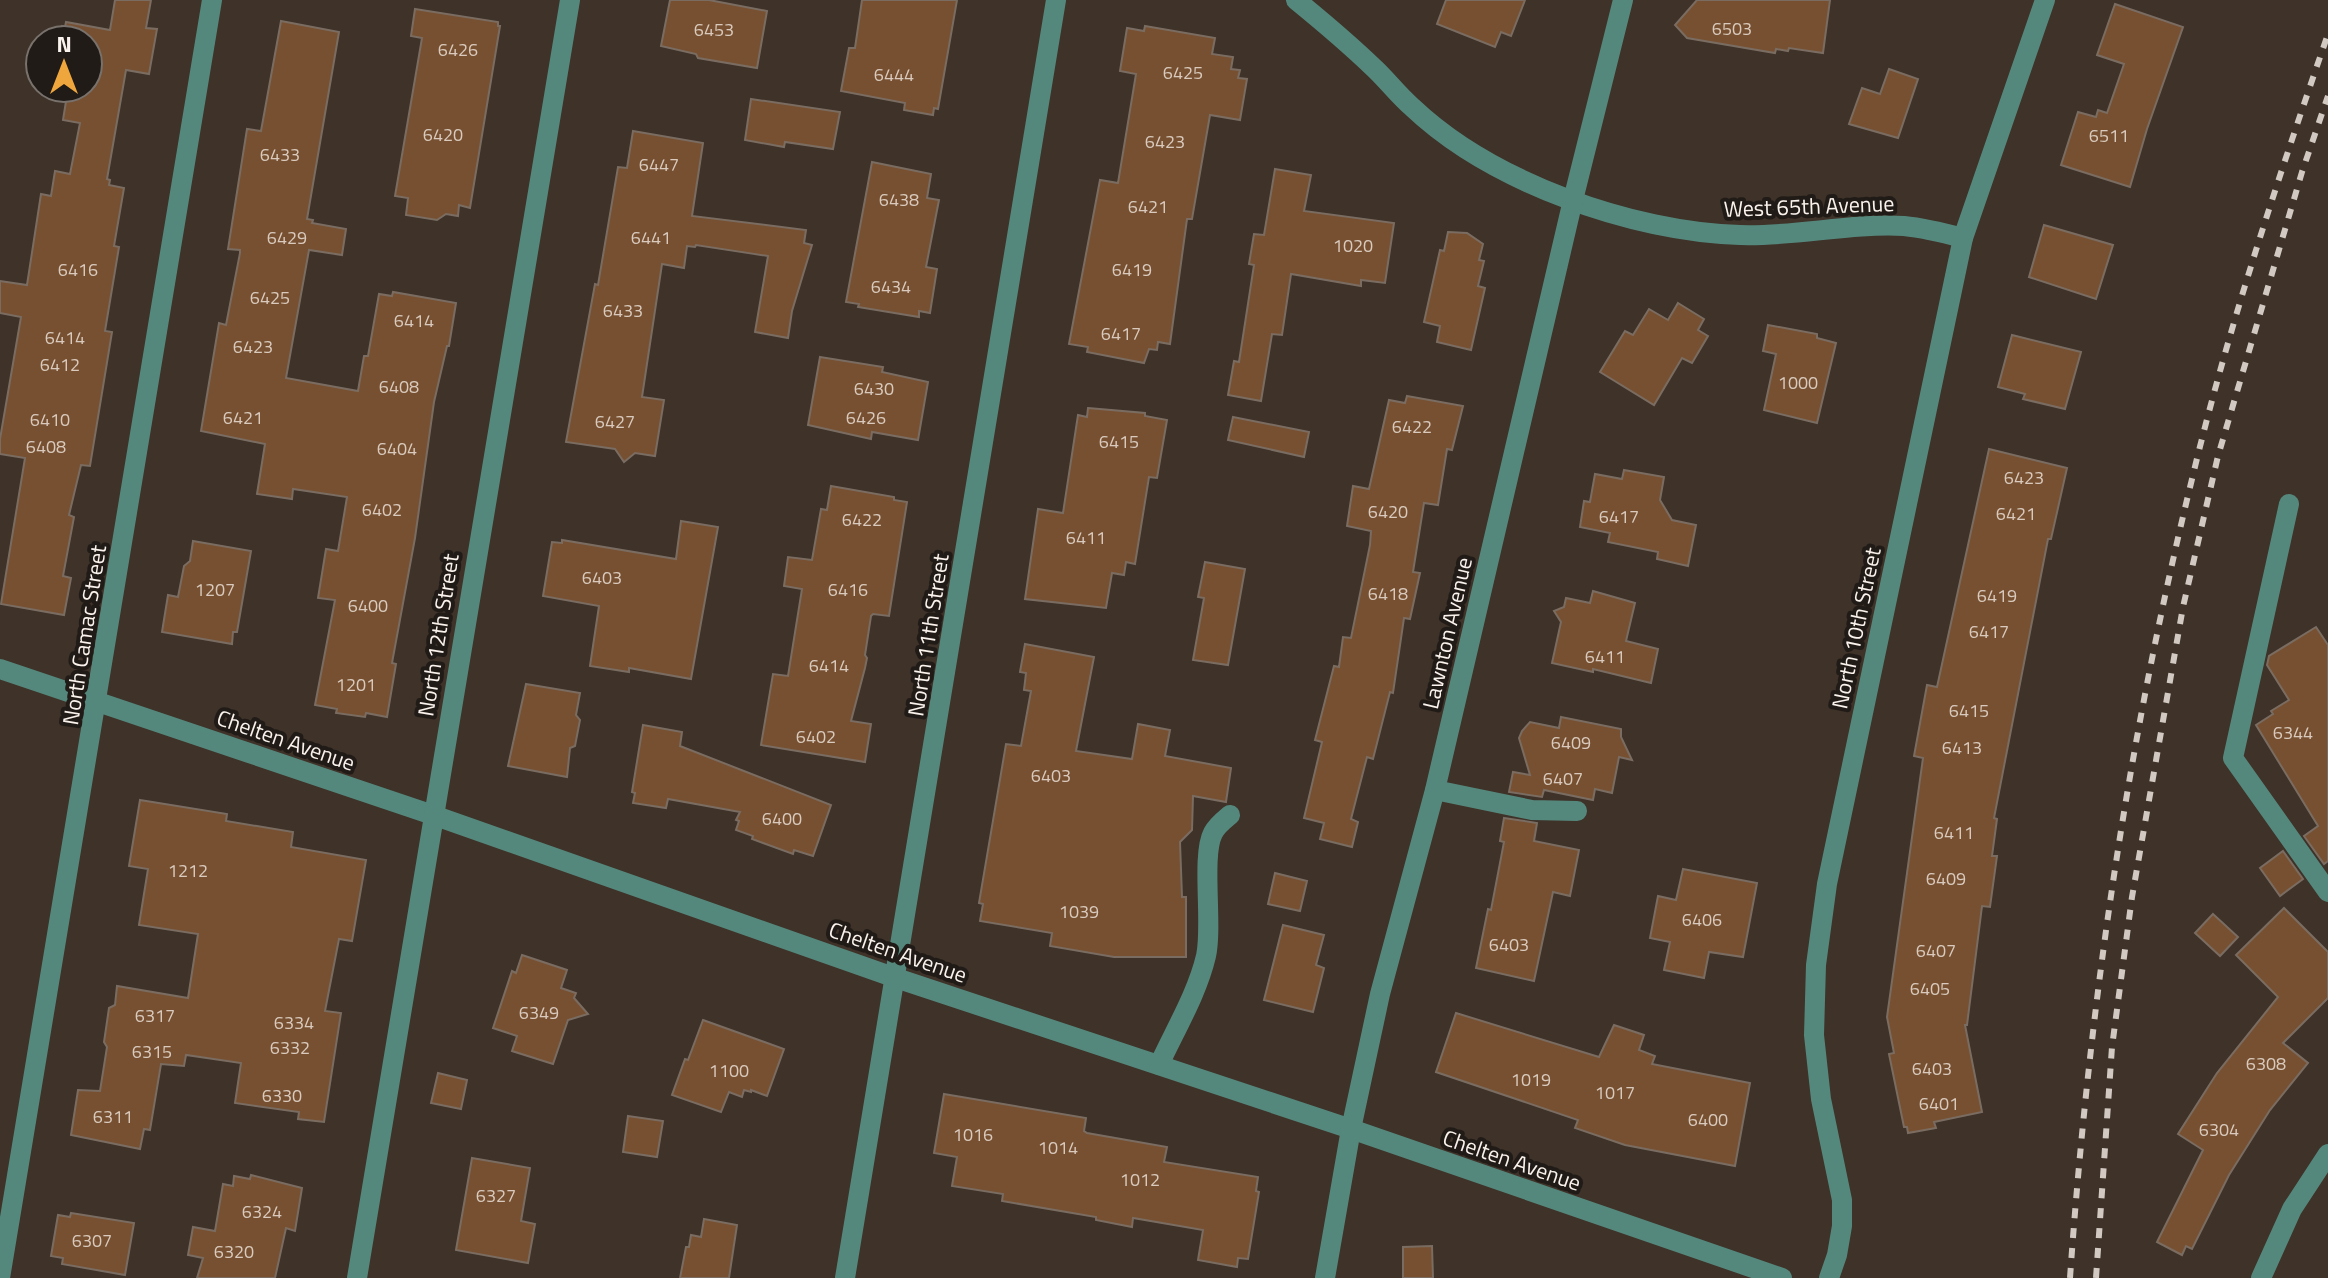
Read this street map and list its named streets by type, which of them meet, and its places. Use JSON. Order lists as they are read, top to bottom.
{
  "streets": {
    "street": [
      "West 65th Avenue",
      "North 10th Street",
      "Lawnton Avenue",
      "North Camac Street",
      "North 12th Street",
      "North 11th Street",
      "Chelten Avenue"
    ]
  },
  "crossings": [
    ["West 65th Avenue", "North 10th Street"],
    ["West 65th Avenue", "Lawnton Avenue"],
    ["Lawnton Avenue", "Chelten Avenue"],
    ["North Camac Street", "Chelten Avenue"],
    ["North 12th Street", "Chelten Avenue"],
    ["North 11th Street", "Chelten Avenue"]
  ],
  "house_numbers": [
    "6503",
    "6453",
    "6426",
    "6425",
    "6444",
    "6420",
    "6511",
    "6423",
    "6433",
    "6447",
    "6438",
    "6421",
    "6429",
    "6441",
    "1020",
    "6416",
    "6419",
    "6434",
    "6425",
    "6433",
    "6414",
    "6417",
    "6414",
    "6423",
    "6412",
    "1000",
    "6408",
    "6430",
    "6421",
    "6426",
    "6410",
    "6427",
    "6422",
    "6415",
    "6408",
    "6404",
    "6423",
    "6402",
    "6420",
    "6421",
    "6417",
    "6422",
    "6411",
    "6403",
    "1207",
    "6416",
    "6418",
    "6419",
    "6400",
    "6417",
    "6411",
    "6414",
    "1201",
    "6415",
    "6344",
    "6402",
    "6409",
    "6413",
    "6403",
    "6407",
    "6400",
    "6411",
    "1212",
    "6409",
    "1039",
    "6406",
    "6403",
    "6407",
    "6405",
    "6349",
    "6317",
    "6334",
    "6332",
    "6315",
    "6308",
    "6403",
    "1100",
    "1019",
    "1017",
    "6330",
    "6401",
    "6311",
    "6400",
    "6304",
    "1016",
    "1014",
    "1012",
    "6327",
    "6324",
    "6307",
    "6320"
  ],
  "north": "top"
}
